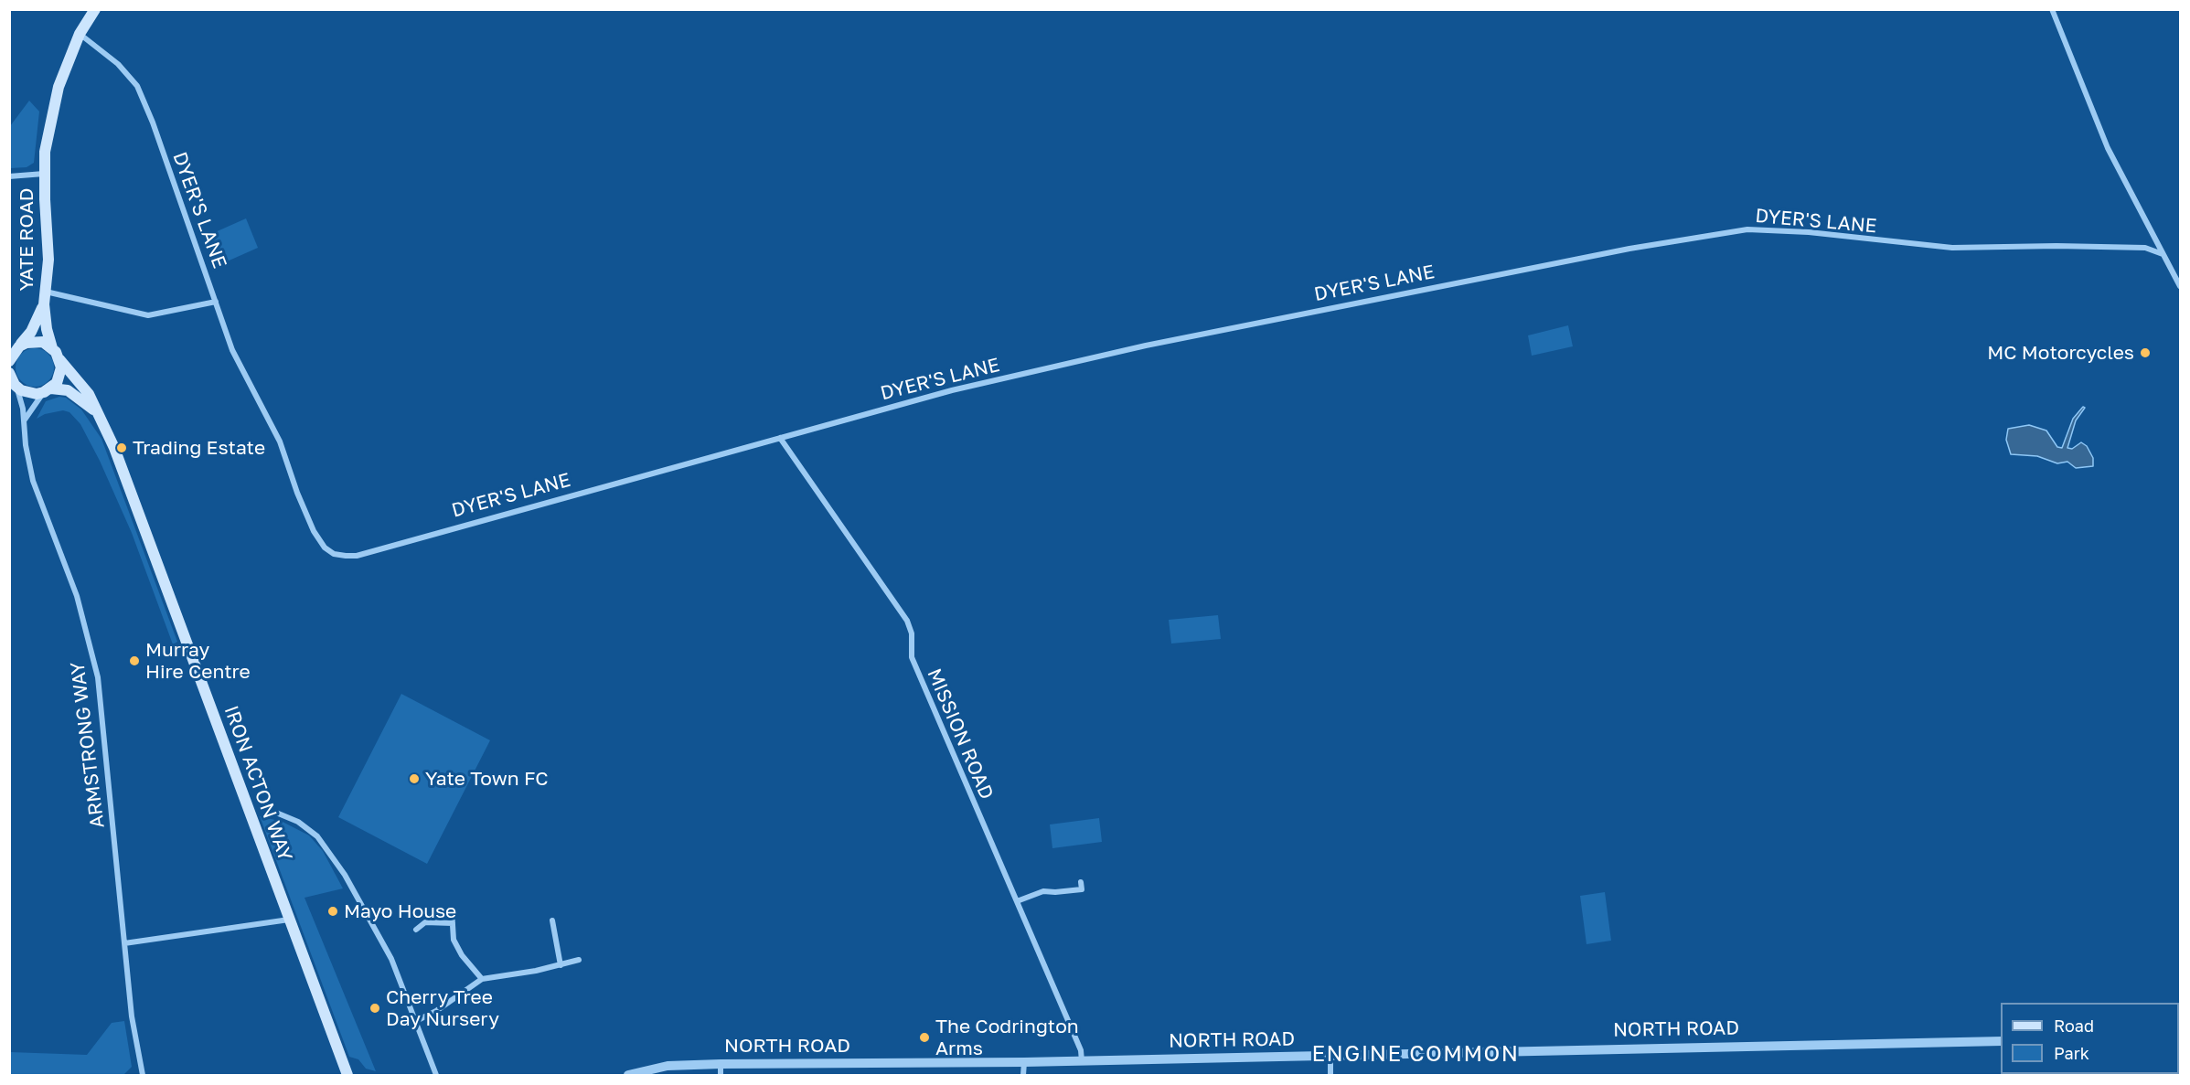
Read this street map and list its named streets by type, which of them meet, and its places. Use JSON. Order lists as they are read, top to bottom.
{
  "streets": {
    "main road": ["YATE ROAD", "IRON ACTON WAY"],
    "street": [
      "DYER'S LANE",
      "MISSION ROAD",
      "ARMSTRONG WAY",
      "NORTH ROAD"
    ]
  },
  "crossings": [
    ["DYER'S LANE", "YATE ROAD"],
    ["DYER'S LANE", "MISSION ROAD"],
    ["YATE ROAD", "IRON ACTON WAY"],
    ["MISSION ROAD", "NORTH ROAD"],
    ["ARMSTRONG WAY", "IRON ACTON WAY"]
  ],
  "districts": ["ENGINE COMMON"],
  "places": [
    "MC Motorcycles",
    "Trading Estate",
    "Murray Hire Centre",
    "Yate Town FC",
    "Mayo House",
    "Cherry Tree Day Nursery",
    "The Codrington Arms"
  ],
  "legend": ["Road", "Park"]
}
